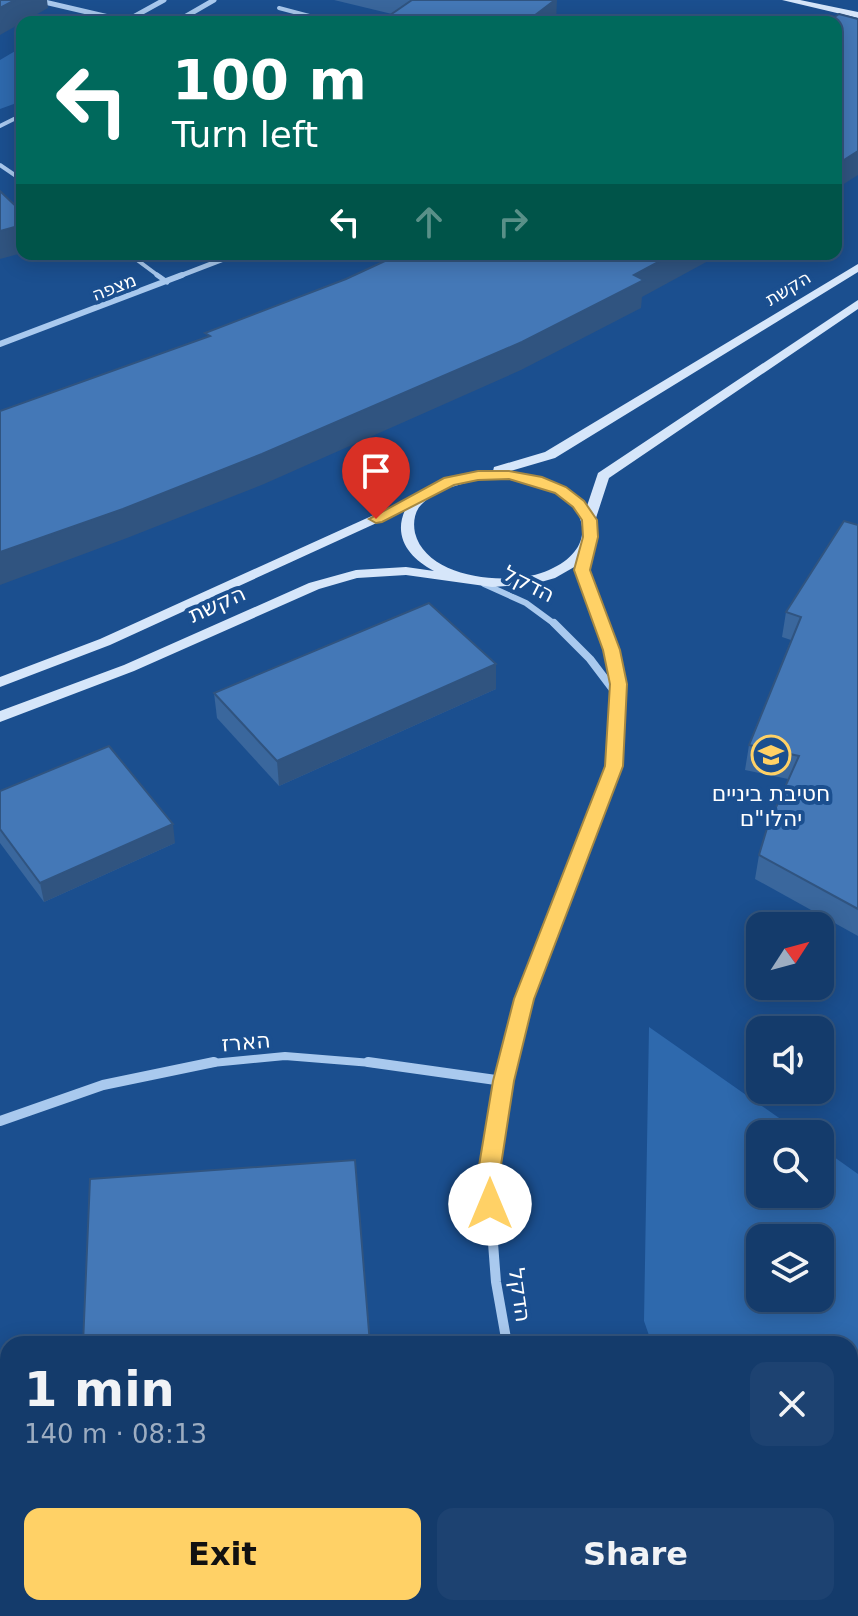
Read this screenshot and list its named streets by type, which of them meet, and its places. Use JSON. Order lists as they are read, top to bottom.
{
  "streets": {
    "street": [
      "מצפה",
      "הקשת",
      "הדקל",
      "הארז"
    ]
  },
  "crossings": [
    ["הקשת", "הדקל"],
    ["הדקל", "הארז"]
  ],
  "places": {
    "school or university": ["חטיבת ביניים יהלו\"ם"]
  },
  "north": "top right",
  "page": {
    "turn": ["100 m", "Turn left"],
    "heading": ["1 min", "140 m · 08:13"],
    "buttons": ["Exit", "Share"]
  }
}
